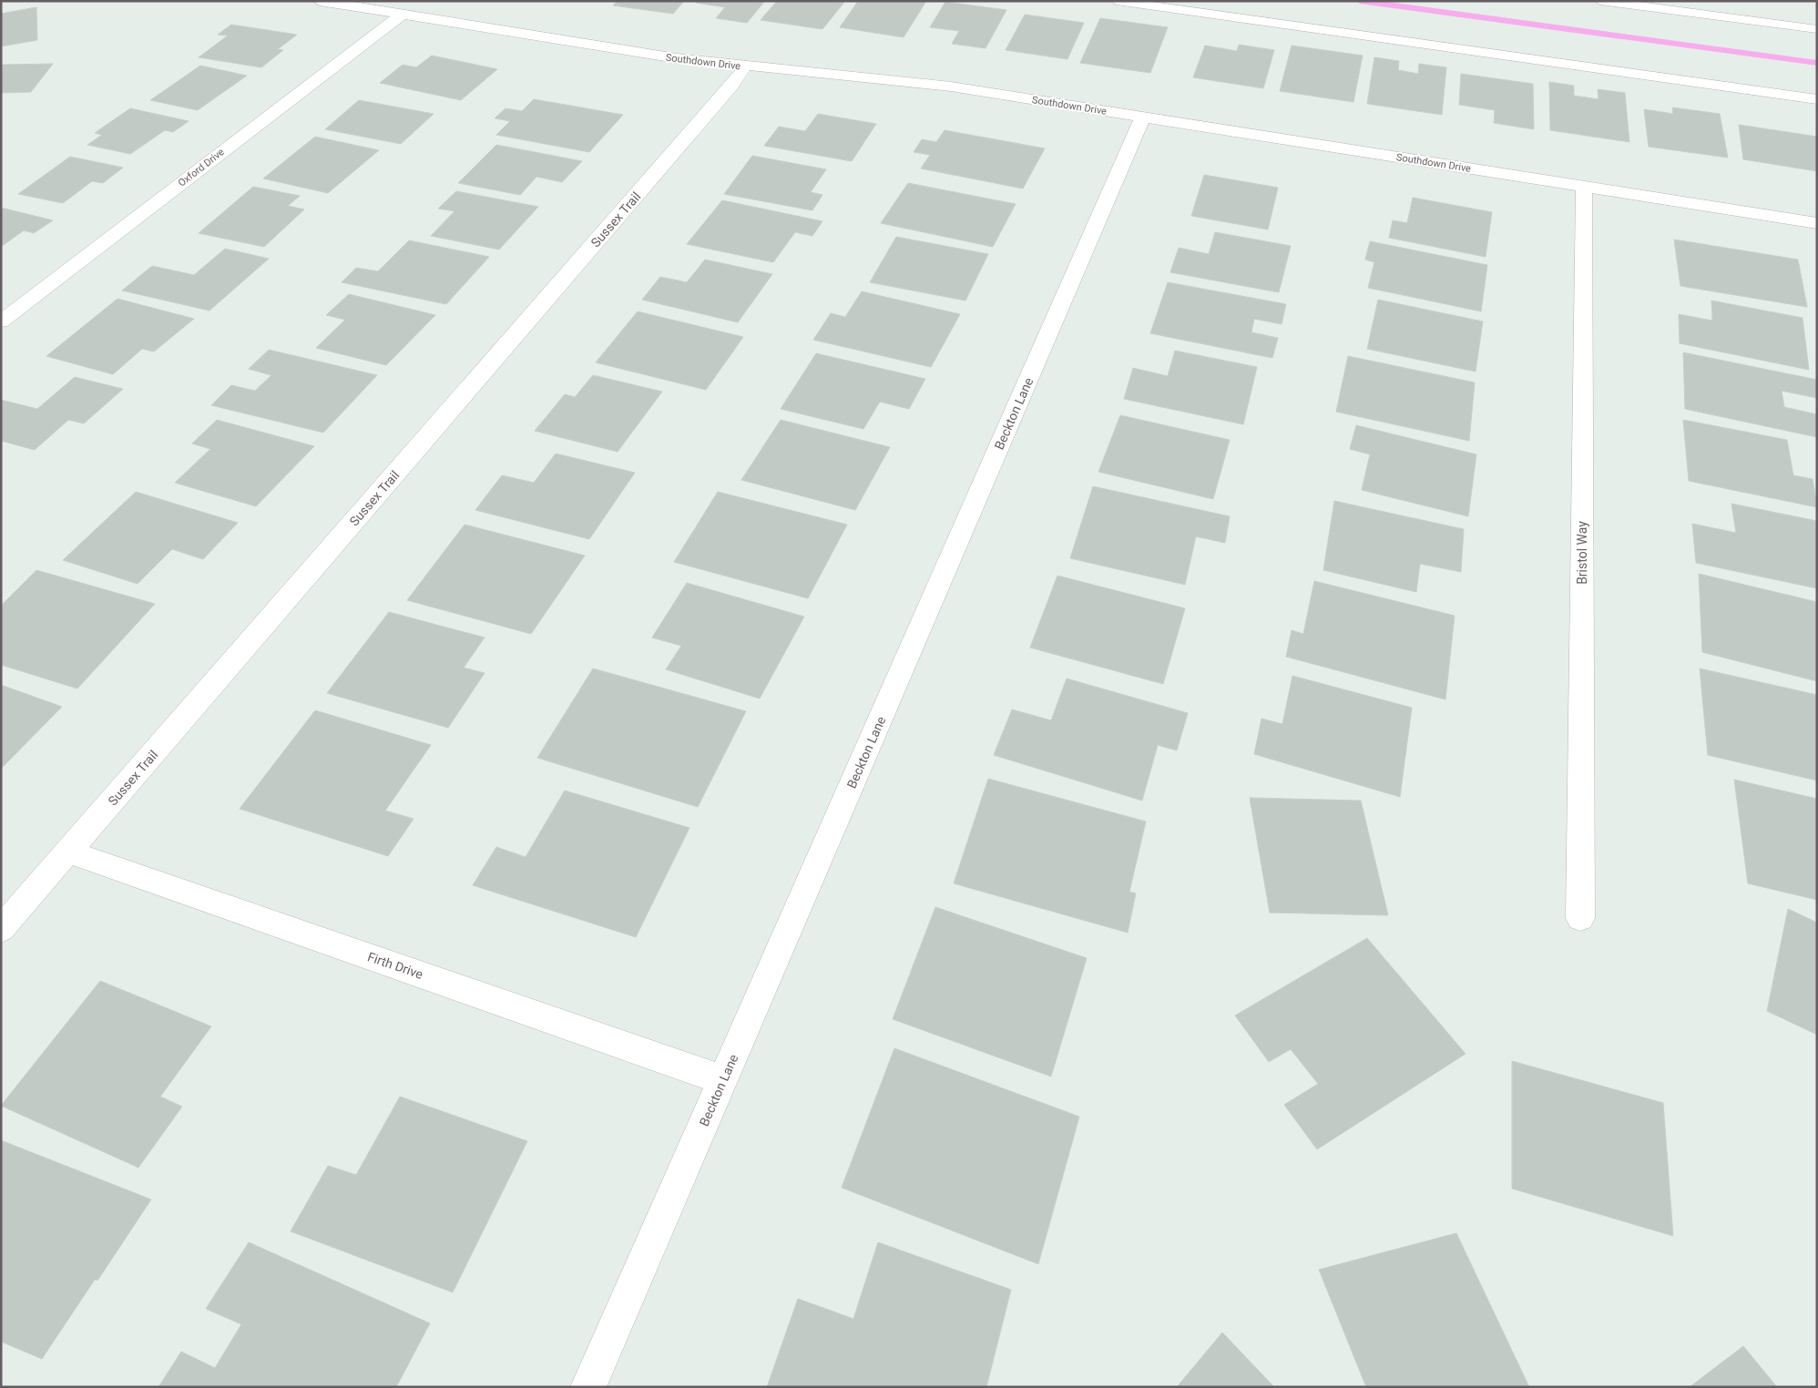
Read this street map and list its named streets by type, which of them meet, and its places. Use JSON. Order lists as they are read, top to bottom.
{
  "streets": {
    "street": [
      "Southdown Drive",
      "Oxford Drive",
      "Sussex Trail",
      "Beckton Lane",
      "Bristol Way",
      "Firth Drive"
    ]
  },
  "crossings": [
    ["Southdown Drive", "Oxford Drive"],
    ["Southdown Drive", "Sussex Trail"],
    ["Southdown Drive", "Beckton Lane"],
    ["Southdown Drive", "Bristol Way"],
    ["Sussex Trail", "Firth Drive"],
    ["Beckton Lane", "Firth Drive"]
  ]
}
